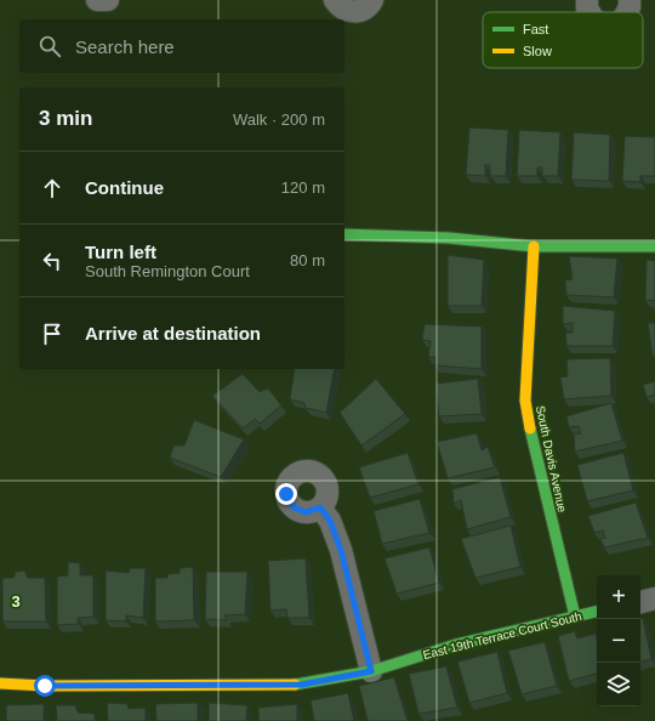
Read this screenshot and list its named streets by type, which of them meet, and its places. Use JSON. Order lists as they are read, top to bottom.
{
  "streets": {
    "street": ["South Davis Avenue", "East 19th Terrace Court South"]
  },
  "crossings": [
    ["South Davis Avenue", "East 19th Terrace Court South"]
  ],
  "legend": ["Fast", "Slow"],
  "page": {
    "search": "Search here",
    "heading": ["3 min", "Walk · 200 m"],
    "list": [
      ["Continue", "120 m"],
      ["Turn left", "South Remington Court", "80 m"],
      "Arrive at destination"
    ],
    "map_buttons": ["+", "−"]
  },
  "grid": {
    "rows": ["3"]
  }
}
